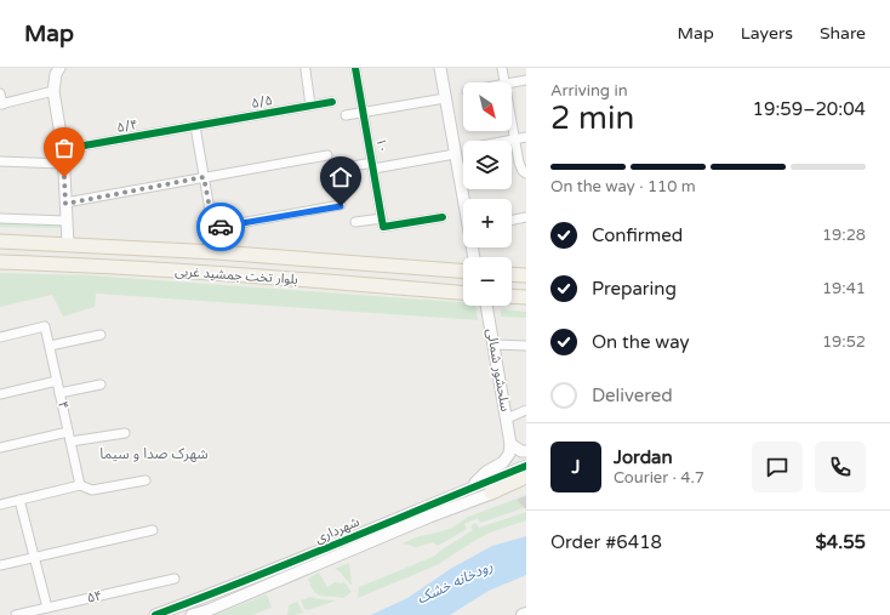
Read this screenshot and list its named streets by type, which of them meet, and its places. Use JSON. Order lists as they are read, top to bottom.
{
  "streets": {
    "main road": ["بلوار تخت جمشید غربی"],
    "street": [
      "۵/۵",
      "۵/۴",
      "۱۰",
      "سلحشور شمالی",
      "۴",
      "شهرداری",
      "۵۴"
    ]
  },
  "crossings": [
    ["۵/۵", "۵/۴"]
  ],
  "districts": ["شهرک صدا و سیما"],
  "water": ["رودخانه خشک"],
  "north": "bottom right",
  "page": {
    "header": "Map",
    "nav": ["Map", "Layers", "Share"],
    "heading": ["2 min", "Arriving in", "19:59–20:04"],
    "panel": [
      "Jordan",
      "Courier · 4.7",
      "Order #6418",
      "$4.55"
    ],
    "map_buttons": ["+", "−"],
    "bar": "On the way · 110 m",
    "list": [
      ["Confirmed", "19:28"],
      ["Preparing", "19:41"],
      ["On the way", "19:52"],
      "Delivered"
    ],
    "round": "J"
  }
}
